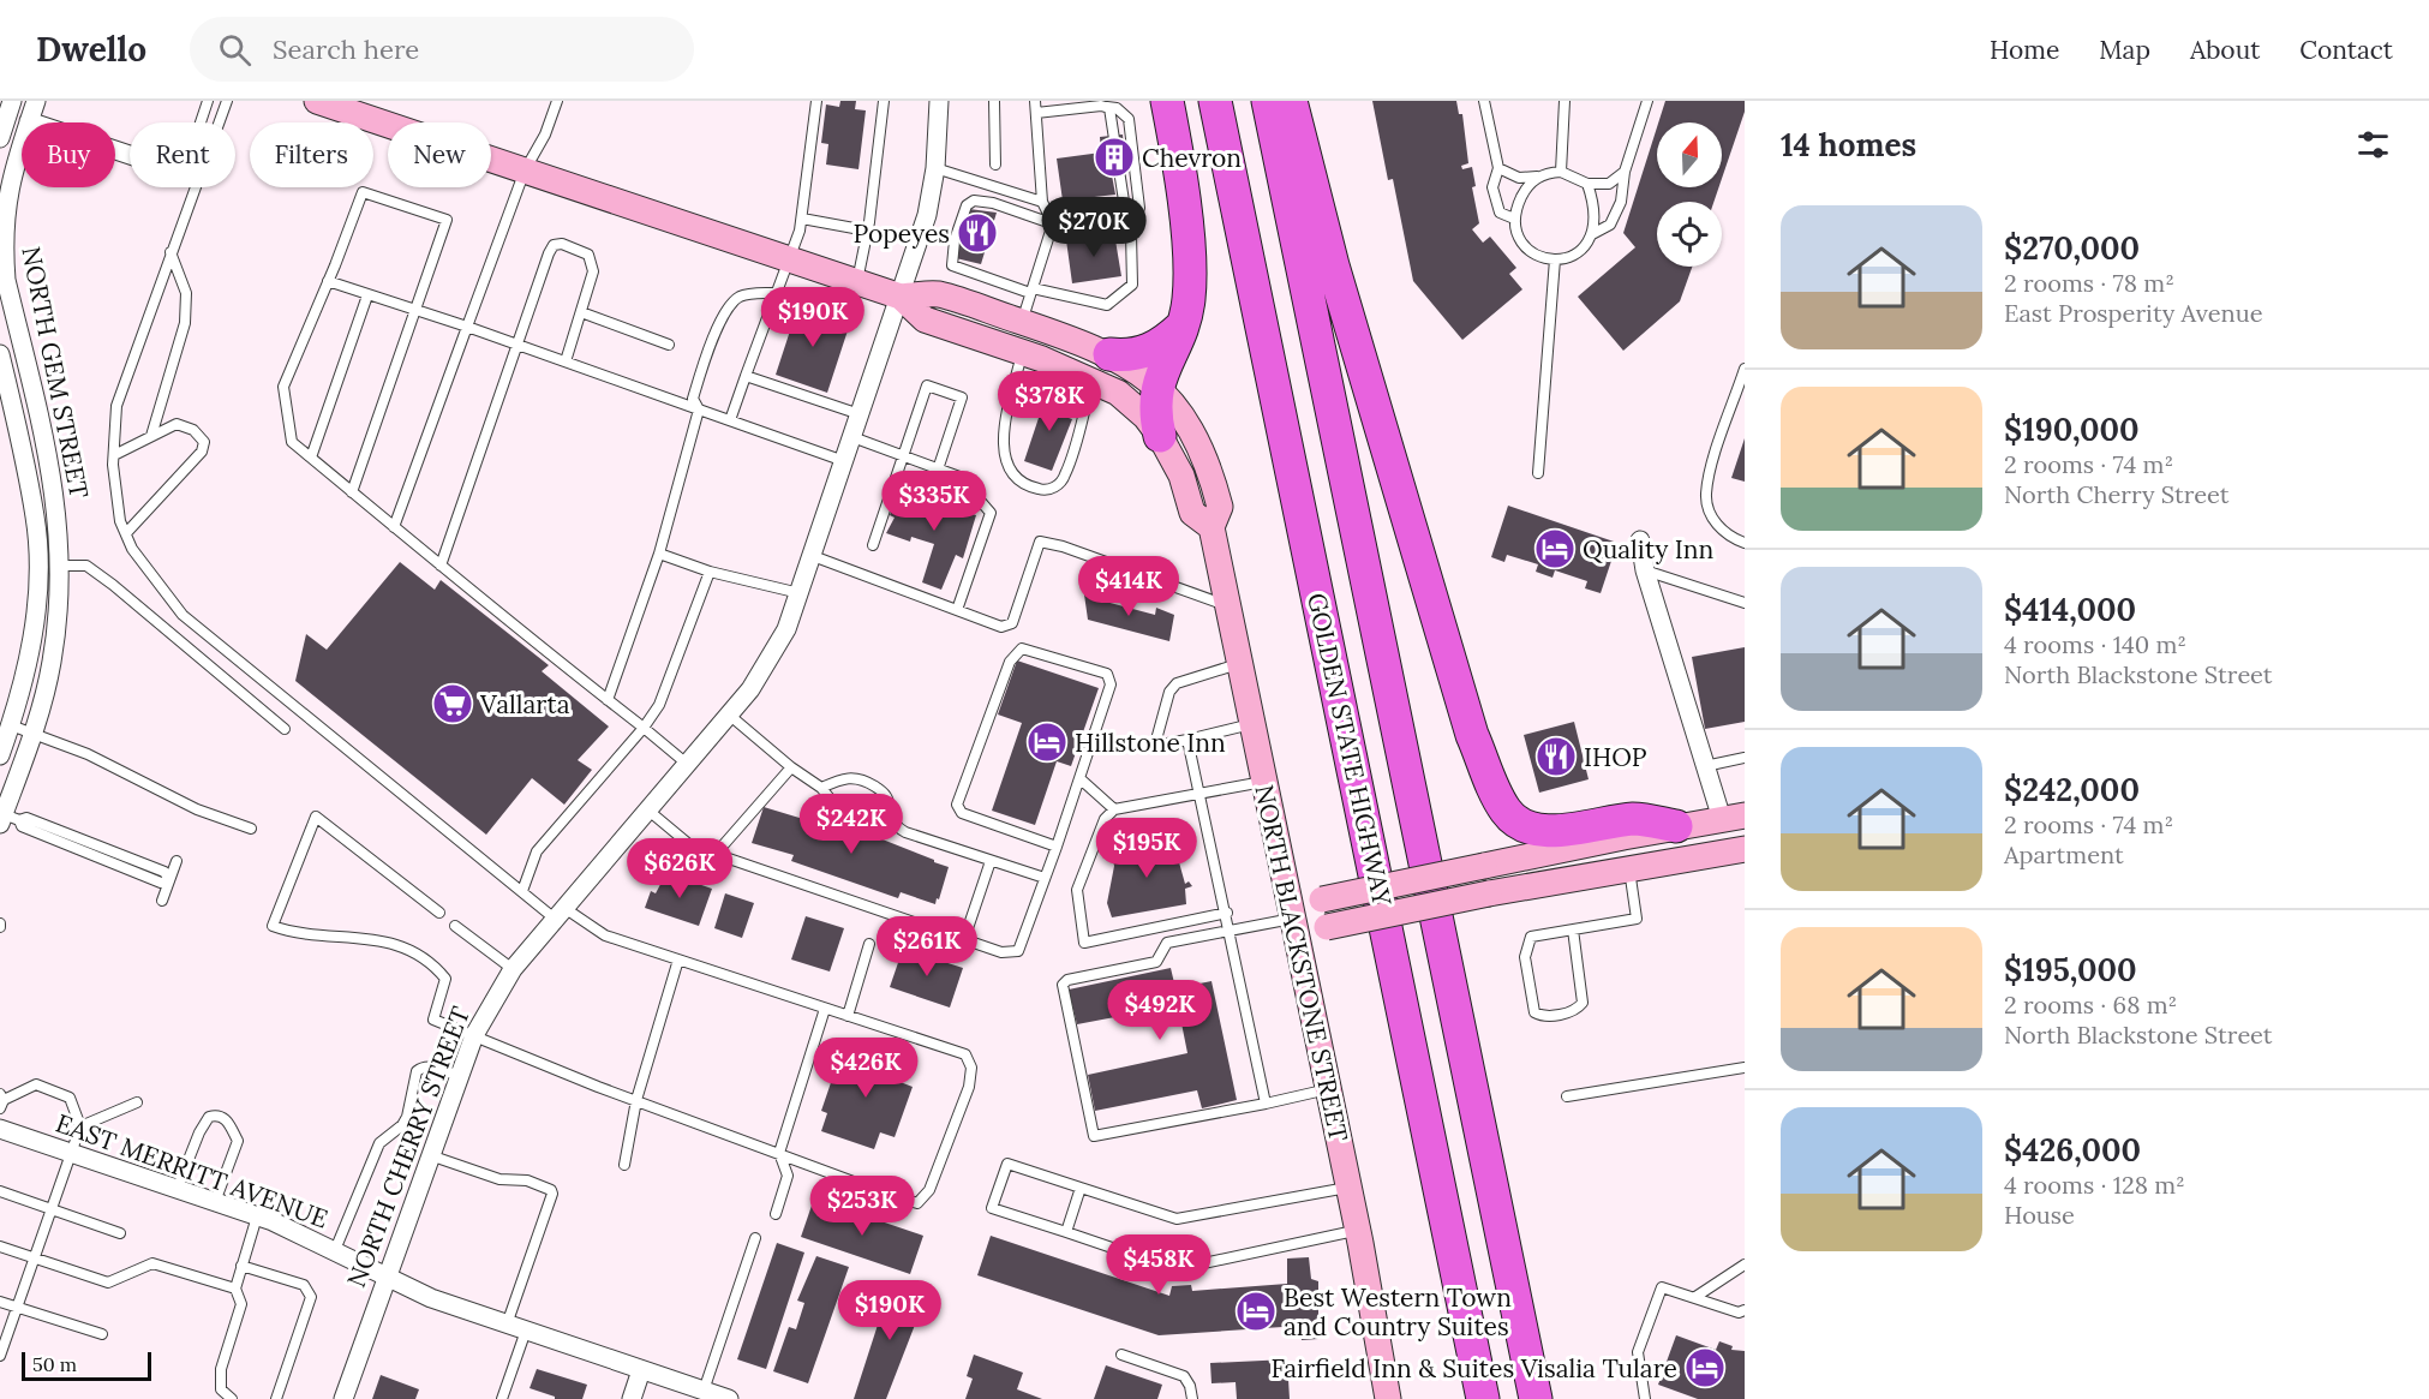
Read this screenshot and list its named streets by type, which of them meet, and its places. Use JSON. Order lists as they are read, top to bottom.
{
  "streets": {
    "highway": ["GOLDEN STATE HIGHWAY"],
    "main road": ["NORTH BLACKSTONE STREET"],
    "street": ["NORTH GEM STREET", "NORTH CHERRY STREET", "EAST MERRITT AVENUE"]
  },
  "crossings": [
    ["NORTH CHERRY STREET", "EAST MERRITT AVENUE"]
  ],
  "places": {
    "building": ["Chevron"],
    "restaurant": ["Popeyes", "IHOP"],
    "hotel": [
      "Quality Inn",
      "Hillstone Inn",
      "Best Western Town and Country Suites",
      "Fairfield Inn & Suites Visalia Tulare"
    ],
    "supermarket": ["Vallarta"]
  },
  "scale_bar": "50 m",
  "north": "top",
  "page": {
    "header": "Dwello",
    "search": "Search here",
    "nav": [
      "Home",
      "Map",
      "About",
      "Contact"
    ],
    "heading": "14 homes",
    "chip": [
      "Buy",
      "Rent",
      "Filters",
      "New"
    ],
    "list": [
      {
        "name": "$270,000",
        "note": "2 rooms · 78 m² · East Prosperity Avenue"
      },
      {
        "name": "$190,000",
        "note": "2 rooms · 74 m² · North Cherry Street"
      },
      {
        "name": "$414,000",
        "note": "4 rooms · 140 m² · North Blackstone Street"
      },
      {
        "name": "$242,000",
        "note": "2 rooms · 74 m² · Apartment"
      },
      {
        "name": "$195,000",
        "note": "2 rooms · 68 m² · North Blackstone Street"
      },
      {
        "name": "$426,000",
        "note": "4 rooms · 128 m² · House"
      }
    ],
    "price": [
      "$270K",
      "$190K",
      "$378K",
      "$335K",
      "$414K",
      "$242K",
      "$195K",
      "$626K",
      "$261K",
      "$492K",
      "$426K",
      "$253K",
      "$458K",
      "$190K"
    ],
    "scale": "50 m"
  }
}
